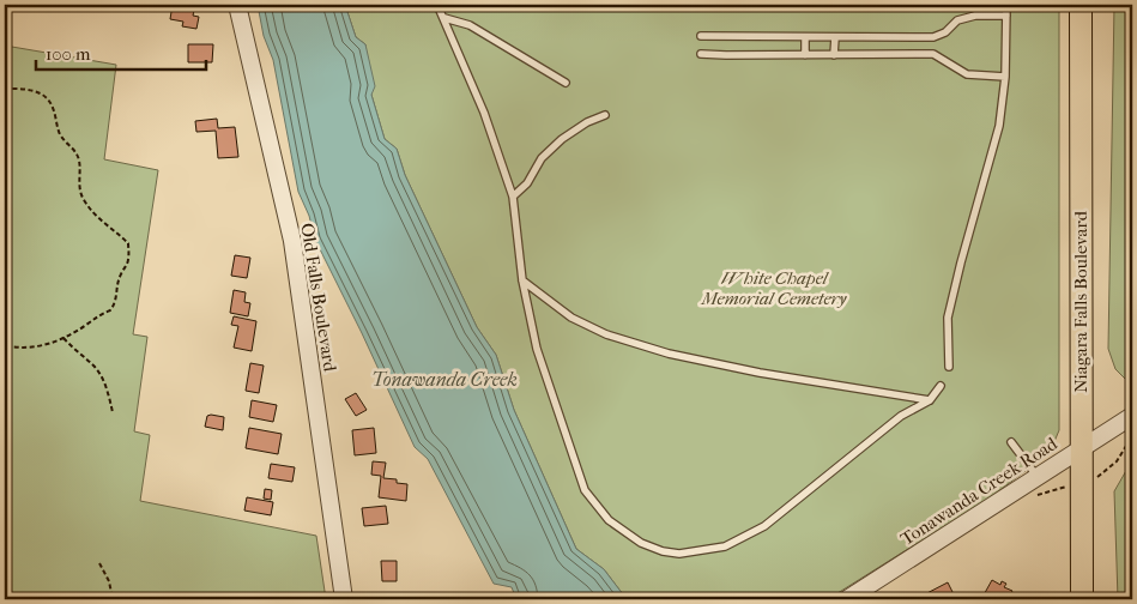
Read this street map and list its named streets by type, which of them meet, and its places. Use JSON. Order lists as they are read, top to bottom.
{
  "streets": {
    "main road": ["Niagara Falls Boulevard"],
    "street": ["Old Falls Boulevard", "Tonawanda Creek Road"]
  },
  "crossings": [
    ["Niagara Falls Boulevard", "Tonawanda Creek Road"]
  ],
  "water": ["Tonawanda Creek"],
  "parks": ["White Chapel Memorial Cemetery"],
  "scale_bar": "100 m"
}
